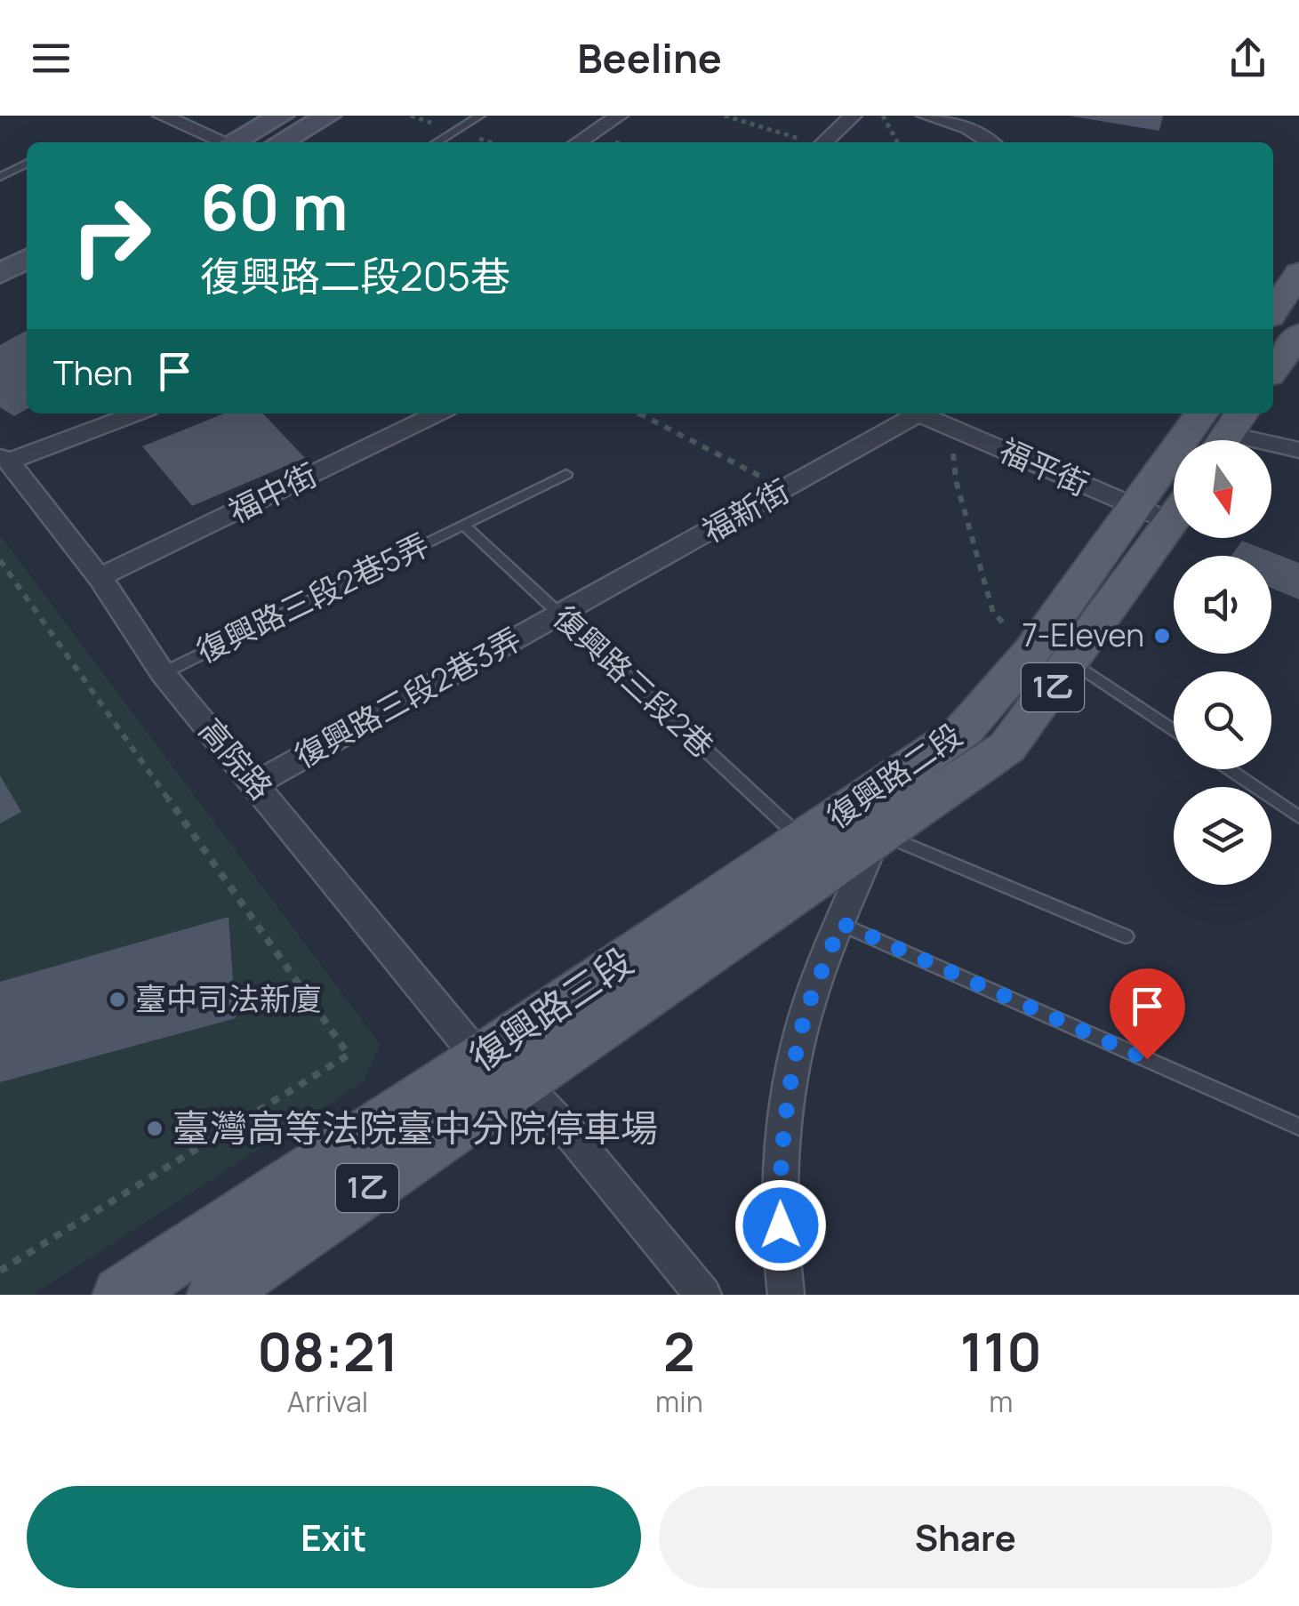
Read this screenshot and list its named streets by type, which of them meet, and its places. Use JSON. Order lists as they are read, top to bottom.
{
  "streets": {
    "main road": ["1乙", "復興路二段", "復興路三段"],
    "street": [
      "福平街",
      "福中街",
      "福新街",
      "復興路三段2巷3弄",
      "高院路"
    ],
    "lane": ["復興路三段2巷5弄", "復興路三段2巷"]
  },
  "crossings": [
    ["福平街", "復興路二段"],
    ["福中街", "高院路"],
    ["福新街", "復興路三段2巷"],
    ["福新街", "復興路三段2巷3弄"],
    ["復興路三段2巷5弄", "復興路三段2巷"],
    ["復興路三段2巷5弄", "高院路"],
    ["復興路三段2巷", "復興路三段2巷3弄"],
    ["復興路三段2巷", "復興路二段"],
    ["復興路三段2巷", "復興路三段"],
    ["復興路三段2巷3弄", "高院路"],
    ["高院路", "復興路三段"],
    ["復興路二段", "復興路三段"]
  ],
  "places": ["7-Eleven", "臺中司法新廈", "臺灣高等法院臺中分院停車場"],
  "north": "bottom",
  "page": {
    "header": "Beeline",
    "turn": ["60 m", "復興路二段205巷"],
    "then": "Then",
    "eta": [
      "08:21",
      "Arrival",
      "2",
      "min",
      "110",
      "m"
    ],
    "buttons": ["Exit", "Share"]
  }
}
